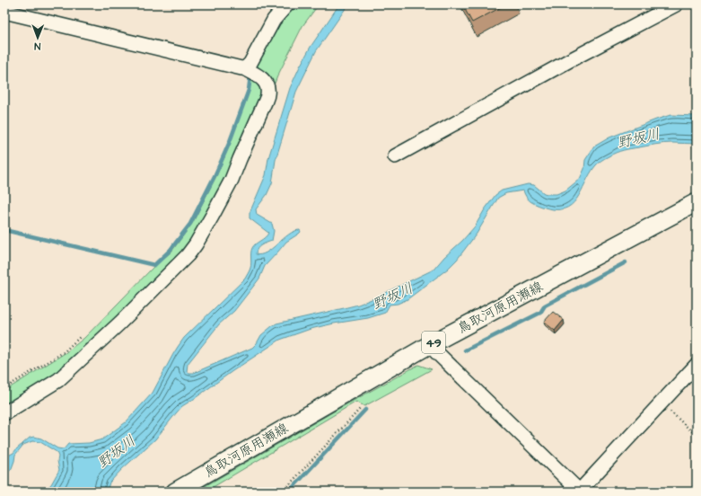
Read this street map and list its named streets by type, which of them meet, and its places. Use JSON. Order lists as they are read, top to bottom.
{
  "streets": {
    "main road": ["鳥取河原用瀬線", "49"]
  },
  "water": ["野坂川"],
  "north": "bottom"
}
